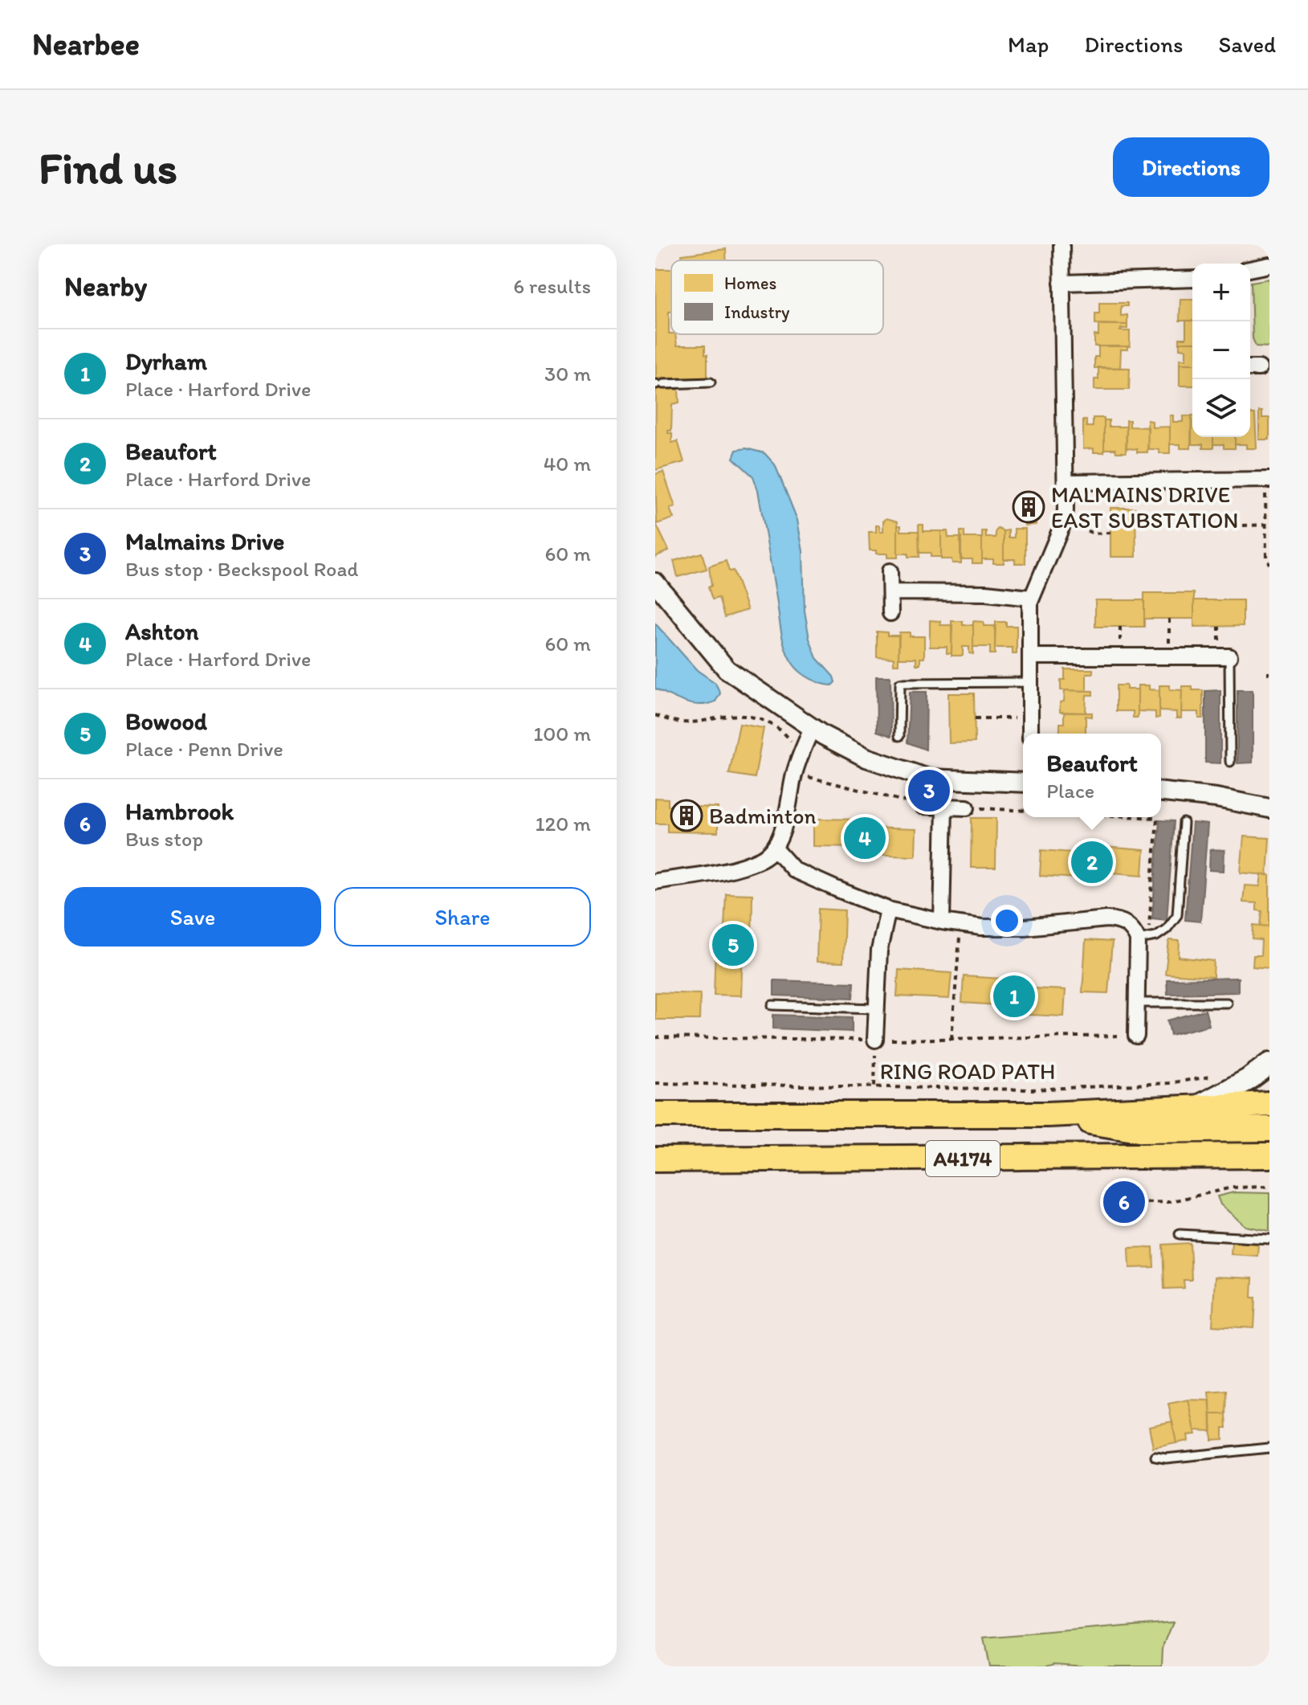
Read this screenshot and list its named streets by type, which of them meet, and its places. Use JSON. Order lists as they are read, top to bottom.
{
  "streets": {
    "highway": ["A4174"],
    "path": ["RING ROAD PATH"]
  },
  "places": {
    "building": ["MALMAINS DRIVE EAST SUBSTATION", "Badminton"]
  },
  "legend": ["Homes", "Industry"],
  "page": {
    "header": "Nearbee",
    "nav": ["Map", "Directions", "Saved"],
    "buttons": [
      "Directions",
      ["Save", "Share"]
    ],
    "title": "Find us",
    "heading": ["Nearby", "6 results"],
    "map_buttons": ["+", "−"],
    "list": [
      {
        "mark": "1",
        "name": "Dyrham",
        "note": "Place · Harford Drive",
        "value": "30 m"
      },
      {
        "mark": "2",
        "name": "Beaufort",
        "note": "Place · Harford Drive",
        "value": "40 m"
      },
      {
        "mark": "3",
        "name": "Malmains Drive",
        "note": "Bus stop · Beckspool Road",
        "value": "60 m"
      },
      {
        "mark": "4",
        "name": "Ashton",
        "note": "Place · Harford Drive",
        "value": "60 m"
      },
      {
        "mark": "5",
        "name": "Bowood",
        "note": "Place · Penn Drive",
        "value": "100 m"
      },
      {
        "mark": "6",
        "name": "Hambrook",
        "note": "Bus stop",
        "value": "120 m"
      }
    ],
    "popup": ["Beaufort", "Place"],
    "pins": [
      "3",
      "4",
      "2",
      "5",
      "1",
      "6"
    ]
  }
}
